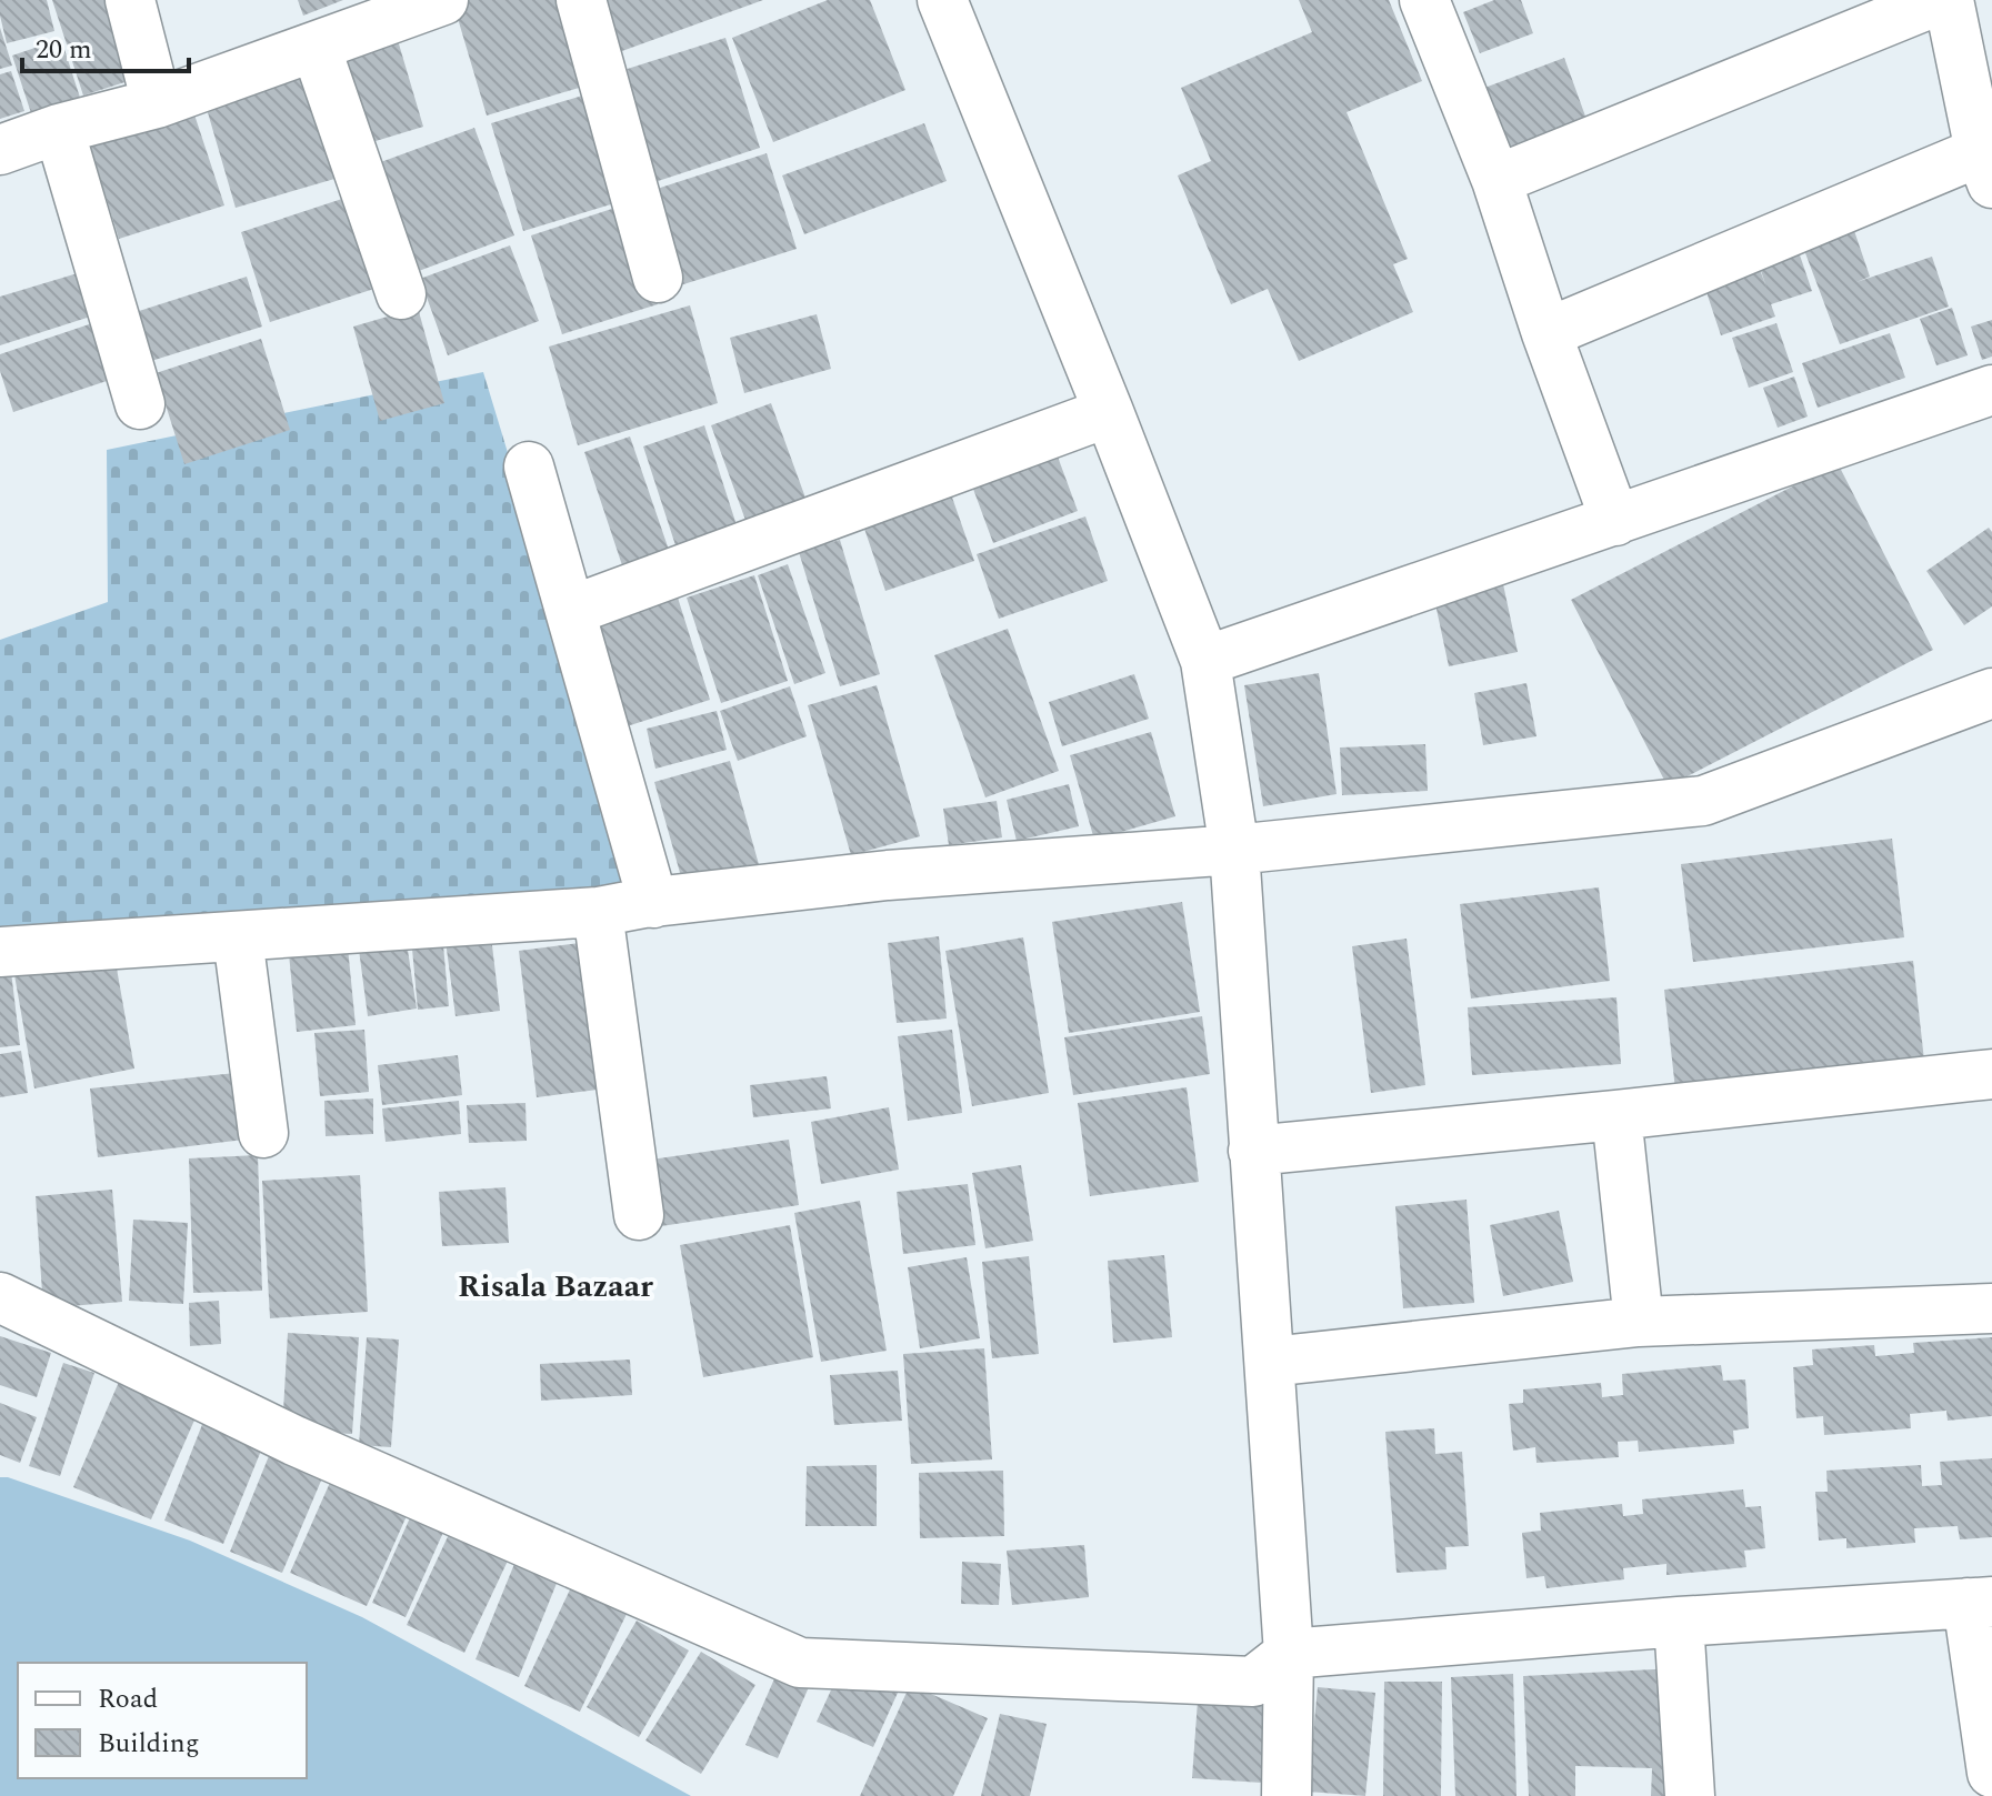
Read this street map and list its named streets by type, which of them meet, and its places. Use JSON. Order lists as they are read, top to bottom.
{
  "districts": ["Risala Bazaar"],
  "legend": ["Road", "Building"],
  "scale_bar": "20 m"
}
